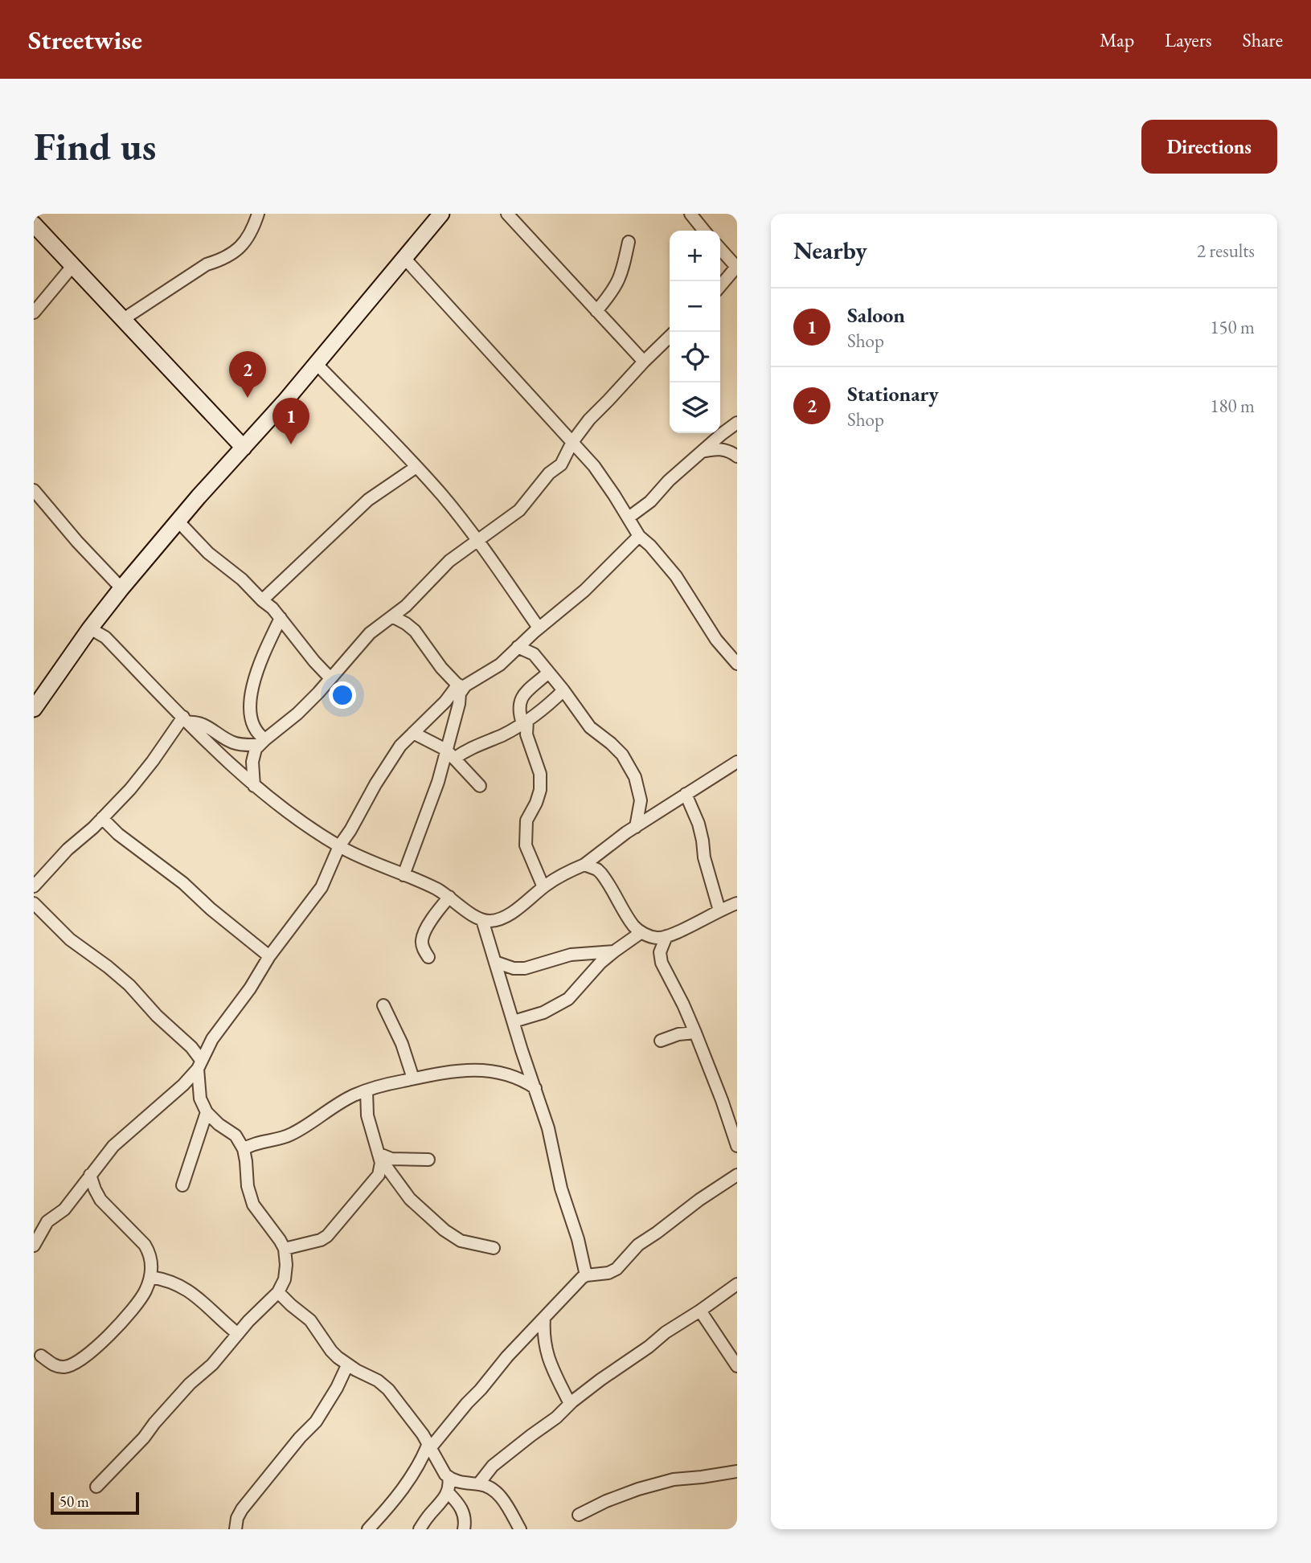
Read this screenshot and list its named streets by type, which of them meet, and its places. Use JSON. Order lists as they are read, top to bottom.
{
  "scale_bar": "50 m",
  "page": {
    "header": "Streetwise",
    "nav": ["Map", "Layers", "Share"],
    "buttons": "Directions",
    "title": "Find us",
    "heading": ["Nearby", "2 results"],
    "map_buttons": ["+", "−"],
    "list": [
      {
        "mark": "1",
        "name": "Saloon",
        "note": "Shop",
        "value": "150 m"
      },
      {
        "mark": "2",
        "name": "Stationary",
        "note": "Shop",
        "value": "180 m"
      }
    ],
    "pins": ["2", "1"],
    "scale": "50 m"
  }
}
